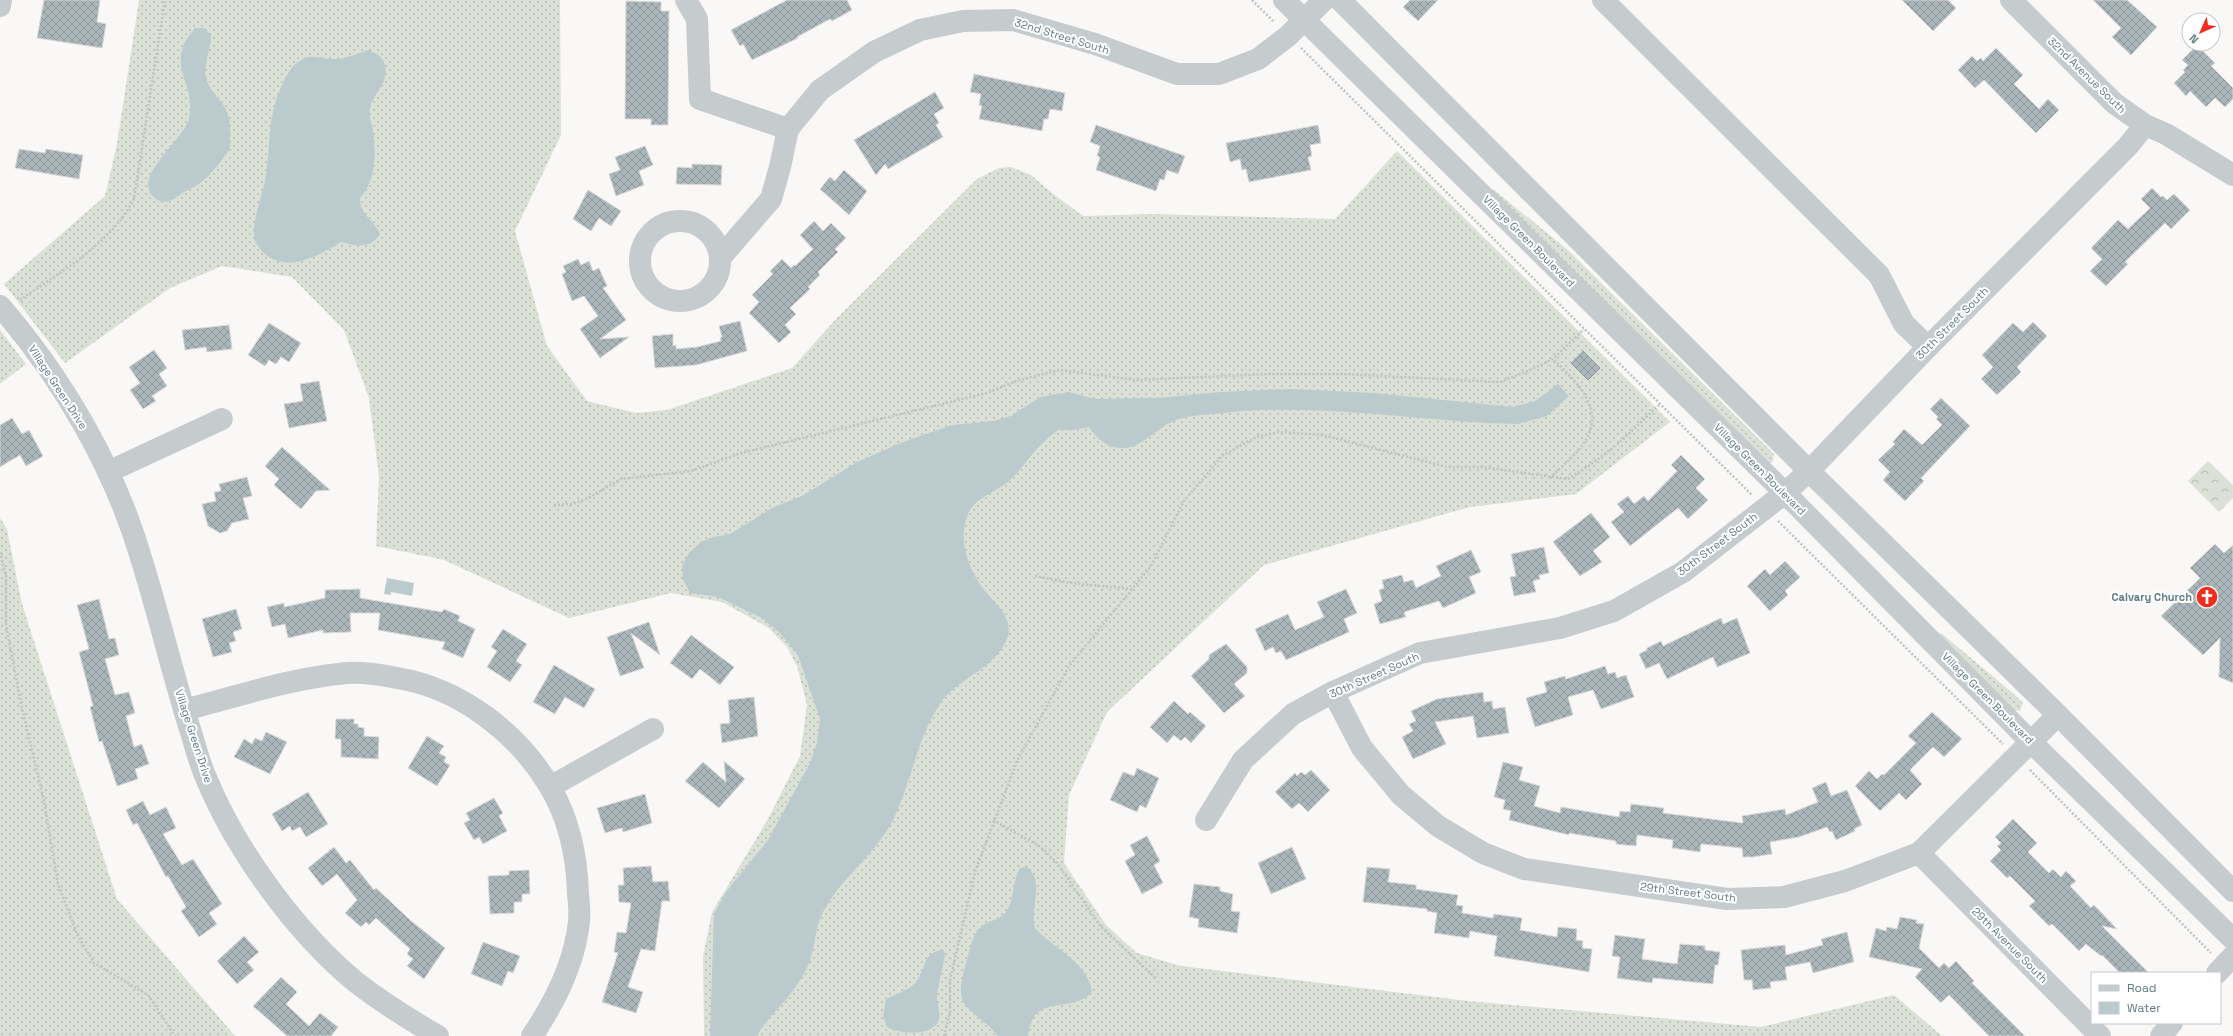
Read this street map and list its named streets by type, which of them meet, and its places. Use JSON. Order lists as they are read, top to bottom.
{
  "streets": {
    "street": [
      "32nd Street South",
      "32nd Avenue South",
      "Village Green Boulevard",
      "30th Street South",
      "Village Green Drive",
      "29th Street South",
      "29th Avenue South"
    ]
  },
  "crossings": [
    ["32nd Street South", "Village Green Boulevard"],
    ["32nd Avenue South", "30th Street South"],
    ["Village Green Boulevard", "30th Street South"],
    ["Village Green Boulevard", "29th Street South"],
    ["30th Street South", "29th Street South"],
    ["29th Street South", "29th Avenue South"]
  ],
  "places": {
    "church": ["Calvary Church"]
  },
  "legend": ["Road", "Water"],
  "north": "bottom left"
}
